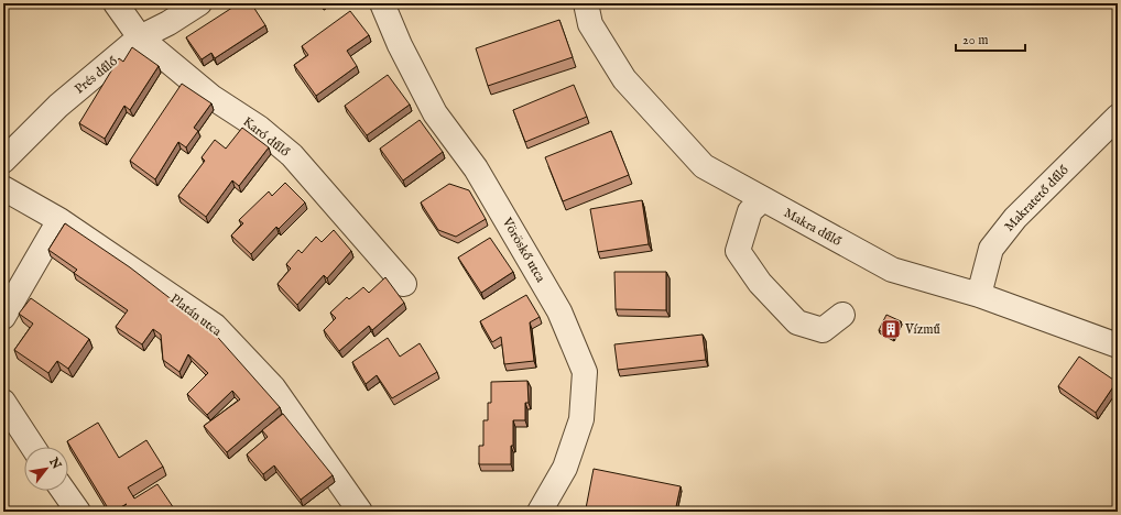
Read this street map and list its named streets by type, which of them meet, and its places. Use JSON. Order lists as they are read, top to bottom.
{
  "streets": {
    "street": [
      "Prés dűlő",
      "Karó dűlő",
      "Makratető dűlő",
      "Makra dűlő",
      "Vöröskő utca",
      "Platán utca"
    ]
  },
  "crossings": [
    ["Prés dűlő", "Karó dűlő"],
    ["Makratető dűlő", "Makra dűlő"]
  ],
  "places": {
    "building": ["Vízmű"]
  },
  "scale_bar": "20 m",
  "north": "top right"
}
